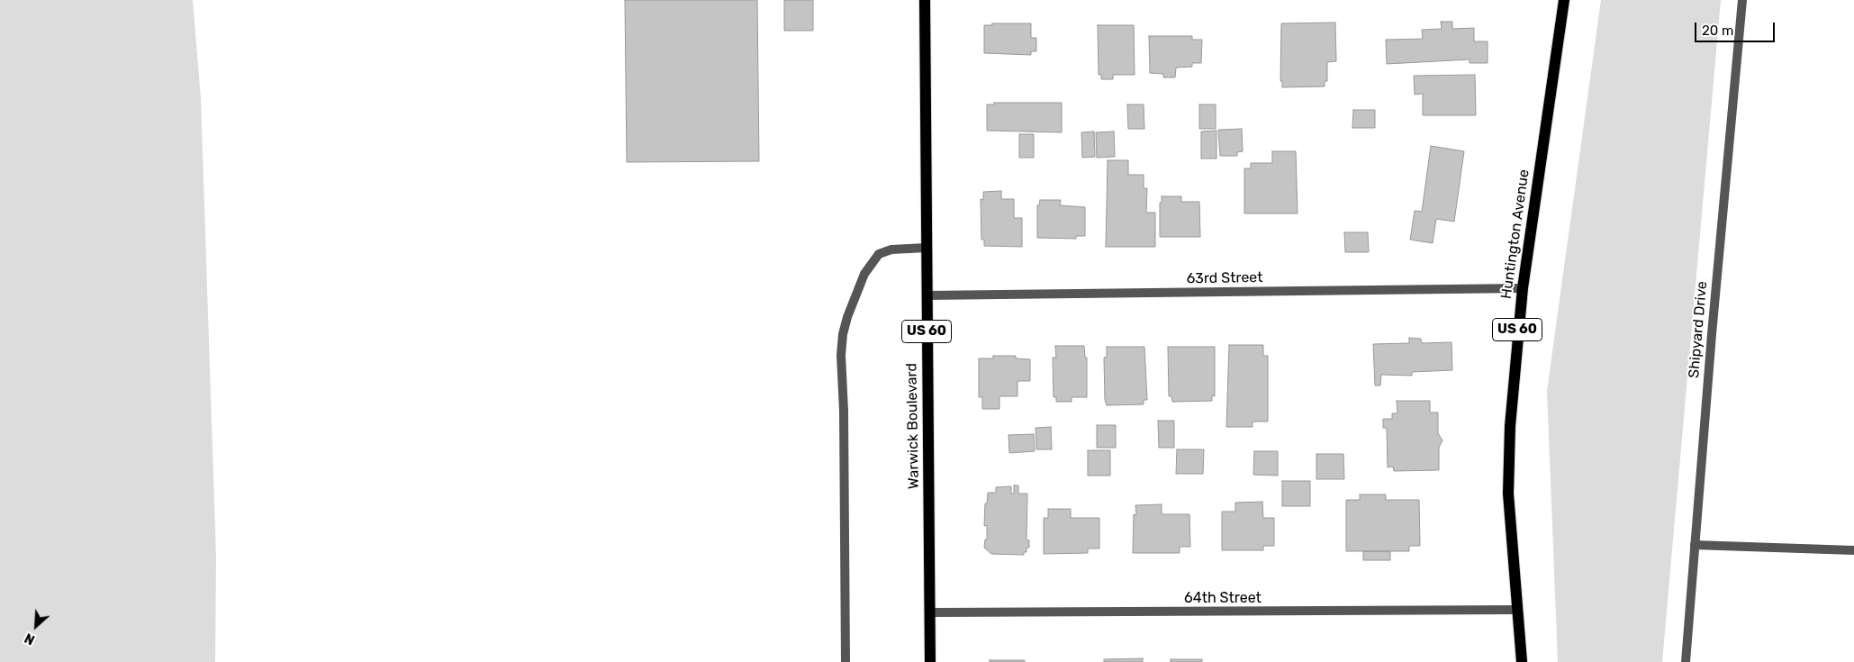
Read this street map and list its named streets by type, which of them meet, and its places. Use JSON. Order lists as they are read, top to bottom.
{
  "streets": {
    "main road": ["Huntington Avenue", "US 60", "Warwick Boulevard"],
    "street": ["63rd Street", "Shipyard Drive", "64th Street"]
  },
  "crossings": [
    ["Huntington Avenue", "63rd Street"],
    ["Huntington Avenue", "64th Street"],
    ["63rd Street", "Warwick Boulevard"],
    ["Warwick Boulevard", "64th Street"]
  ],
  "scale_bar": "20 m",
  "north": "bottom left"
}
